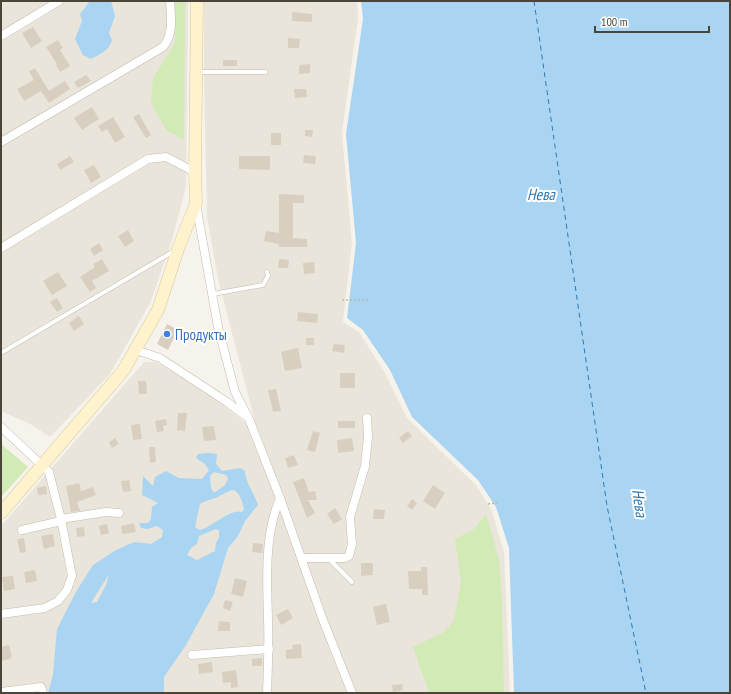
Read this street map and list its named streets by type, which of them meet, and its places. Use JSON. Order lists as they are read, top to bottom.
{
  "water": ["Нева"],
  "places": ["Продукты"],
  "scale_bar": "100 m"
}
